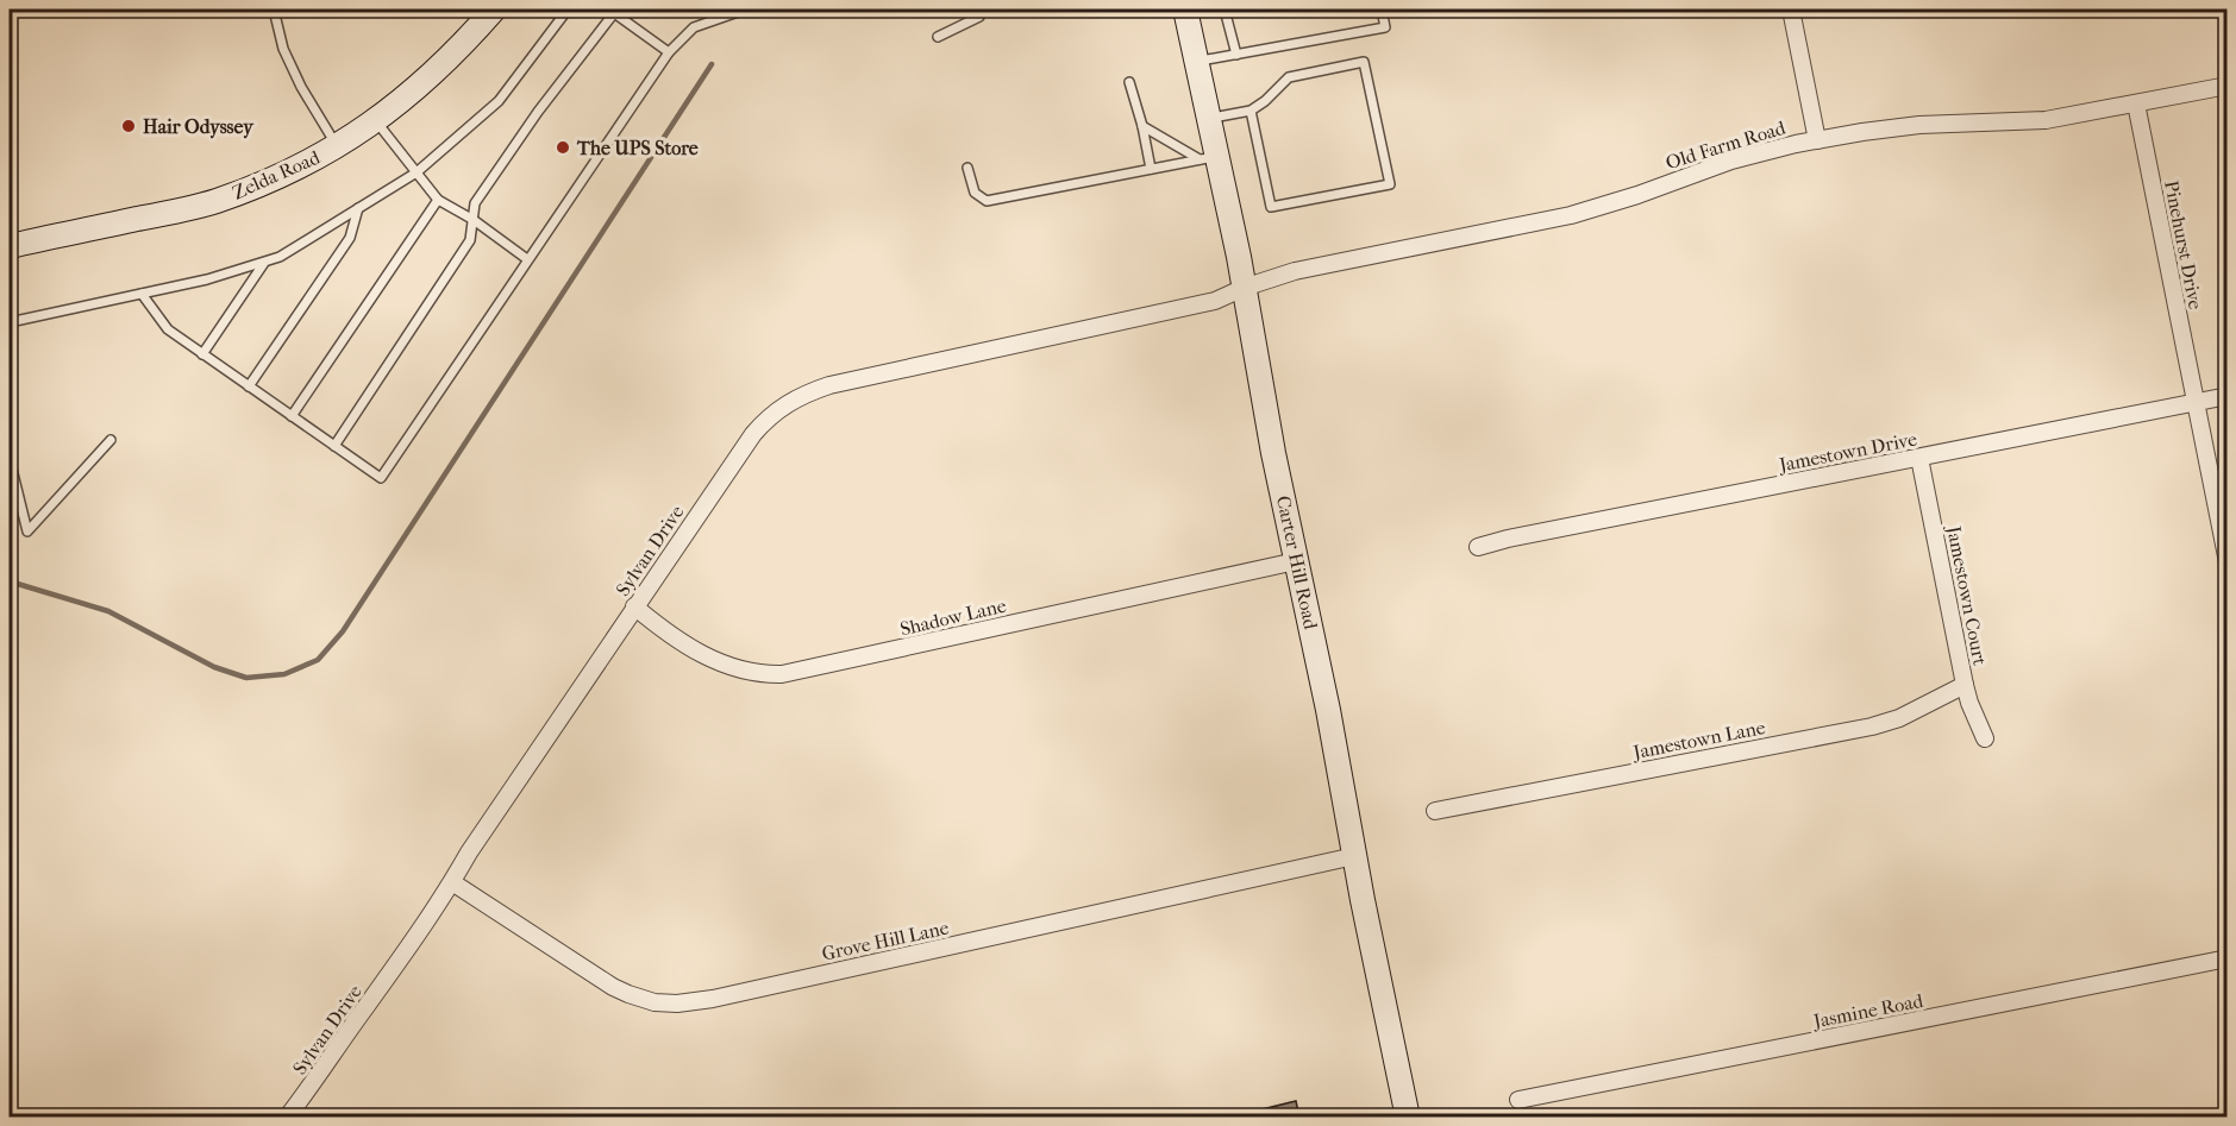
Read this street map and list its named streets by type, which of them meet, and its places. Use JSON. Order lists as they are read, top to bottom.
{
  "streets": {
    "main road": ["Zelda Road", "Carter Hill Road"],
    "street": [
      "Old Farm Road",
      "Pinehurst Drive",
      "Jamestown Drive",
      "Sylvan Drive",
      "Jamestown Court",
      "Shadow Lane",
      "Jamestown Lane",
      "Grove Hill Lane",
      "Jasmine Road"
    ]
  },
  "crossings": [
    ["Old Farm Road", "Pinehurst Drive"],
    ["Old Farm Road", "Sylvan Drive"],
    ["Old Farm Road", "Carter Hill Road"],
    ["Pinehurst Drive", "Jamestown Drive"],
    ["Jamestown Drive", "Jamestown Court"],
    ["Sylvan Drive", "Carter Hill Road"],
    ["Sylvan Drive", "Shadow Lane"],
    ["Sylvan Drive", "Grove Hill Lane"],
    ["Carter Hill Road", "Shadow Lane"],
    ["Carter Hill Road", "Grove Hill Lane"],
    ["Jamestown Court", "Jamestown Lane"]
  ],
  "places": ["Hair Odyssey", "The UPS Store"]
}
